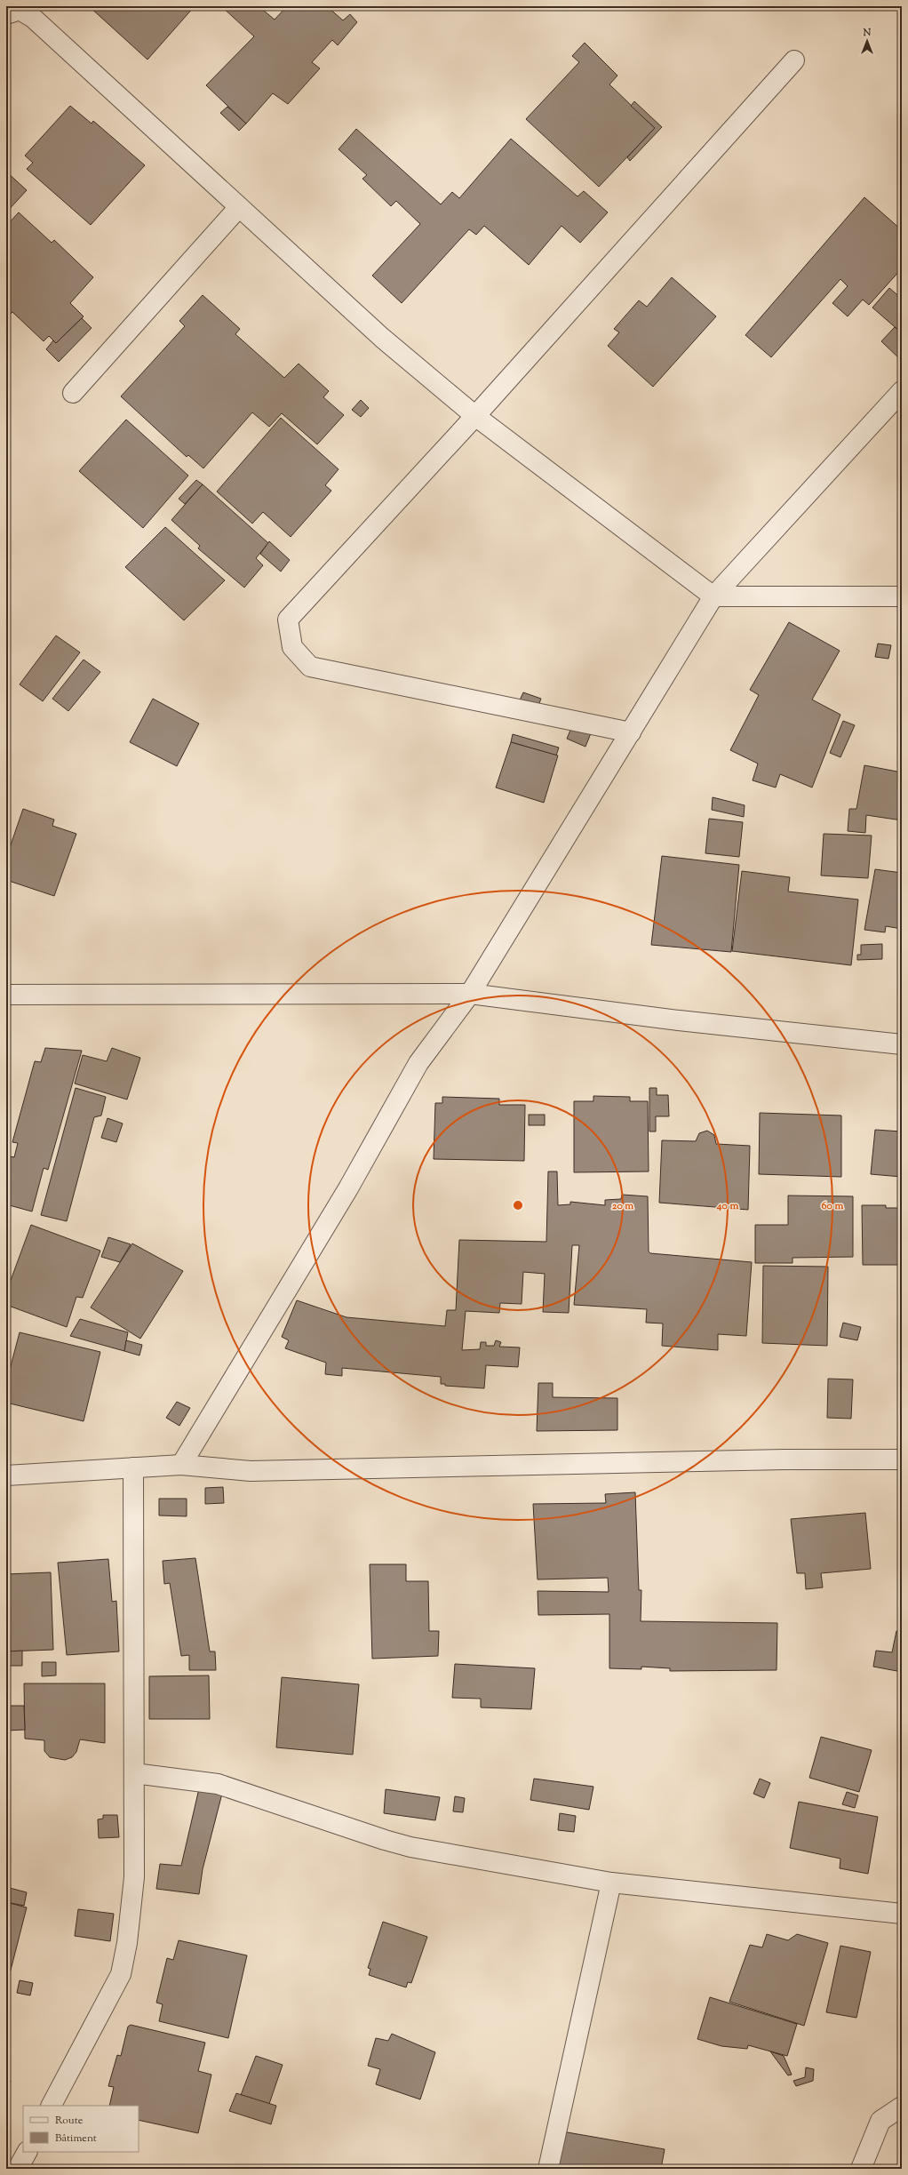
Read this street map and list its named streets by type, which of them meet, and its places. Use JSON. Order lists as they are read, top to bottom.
{
  "legend": ["Route", "Bâtiment"],
  "north": "top",
  "rings": ["20 m", "40 m", "60 m"]
}
